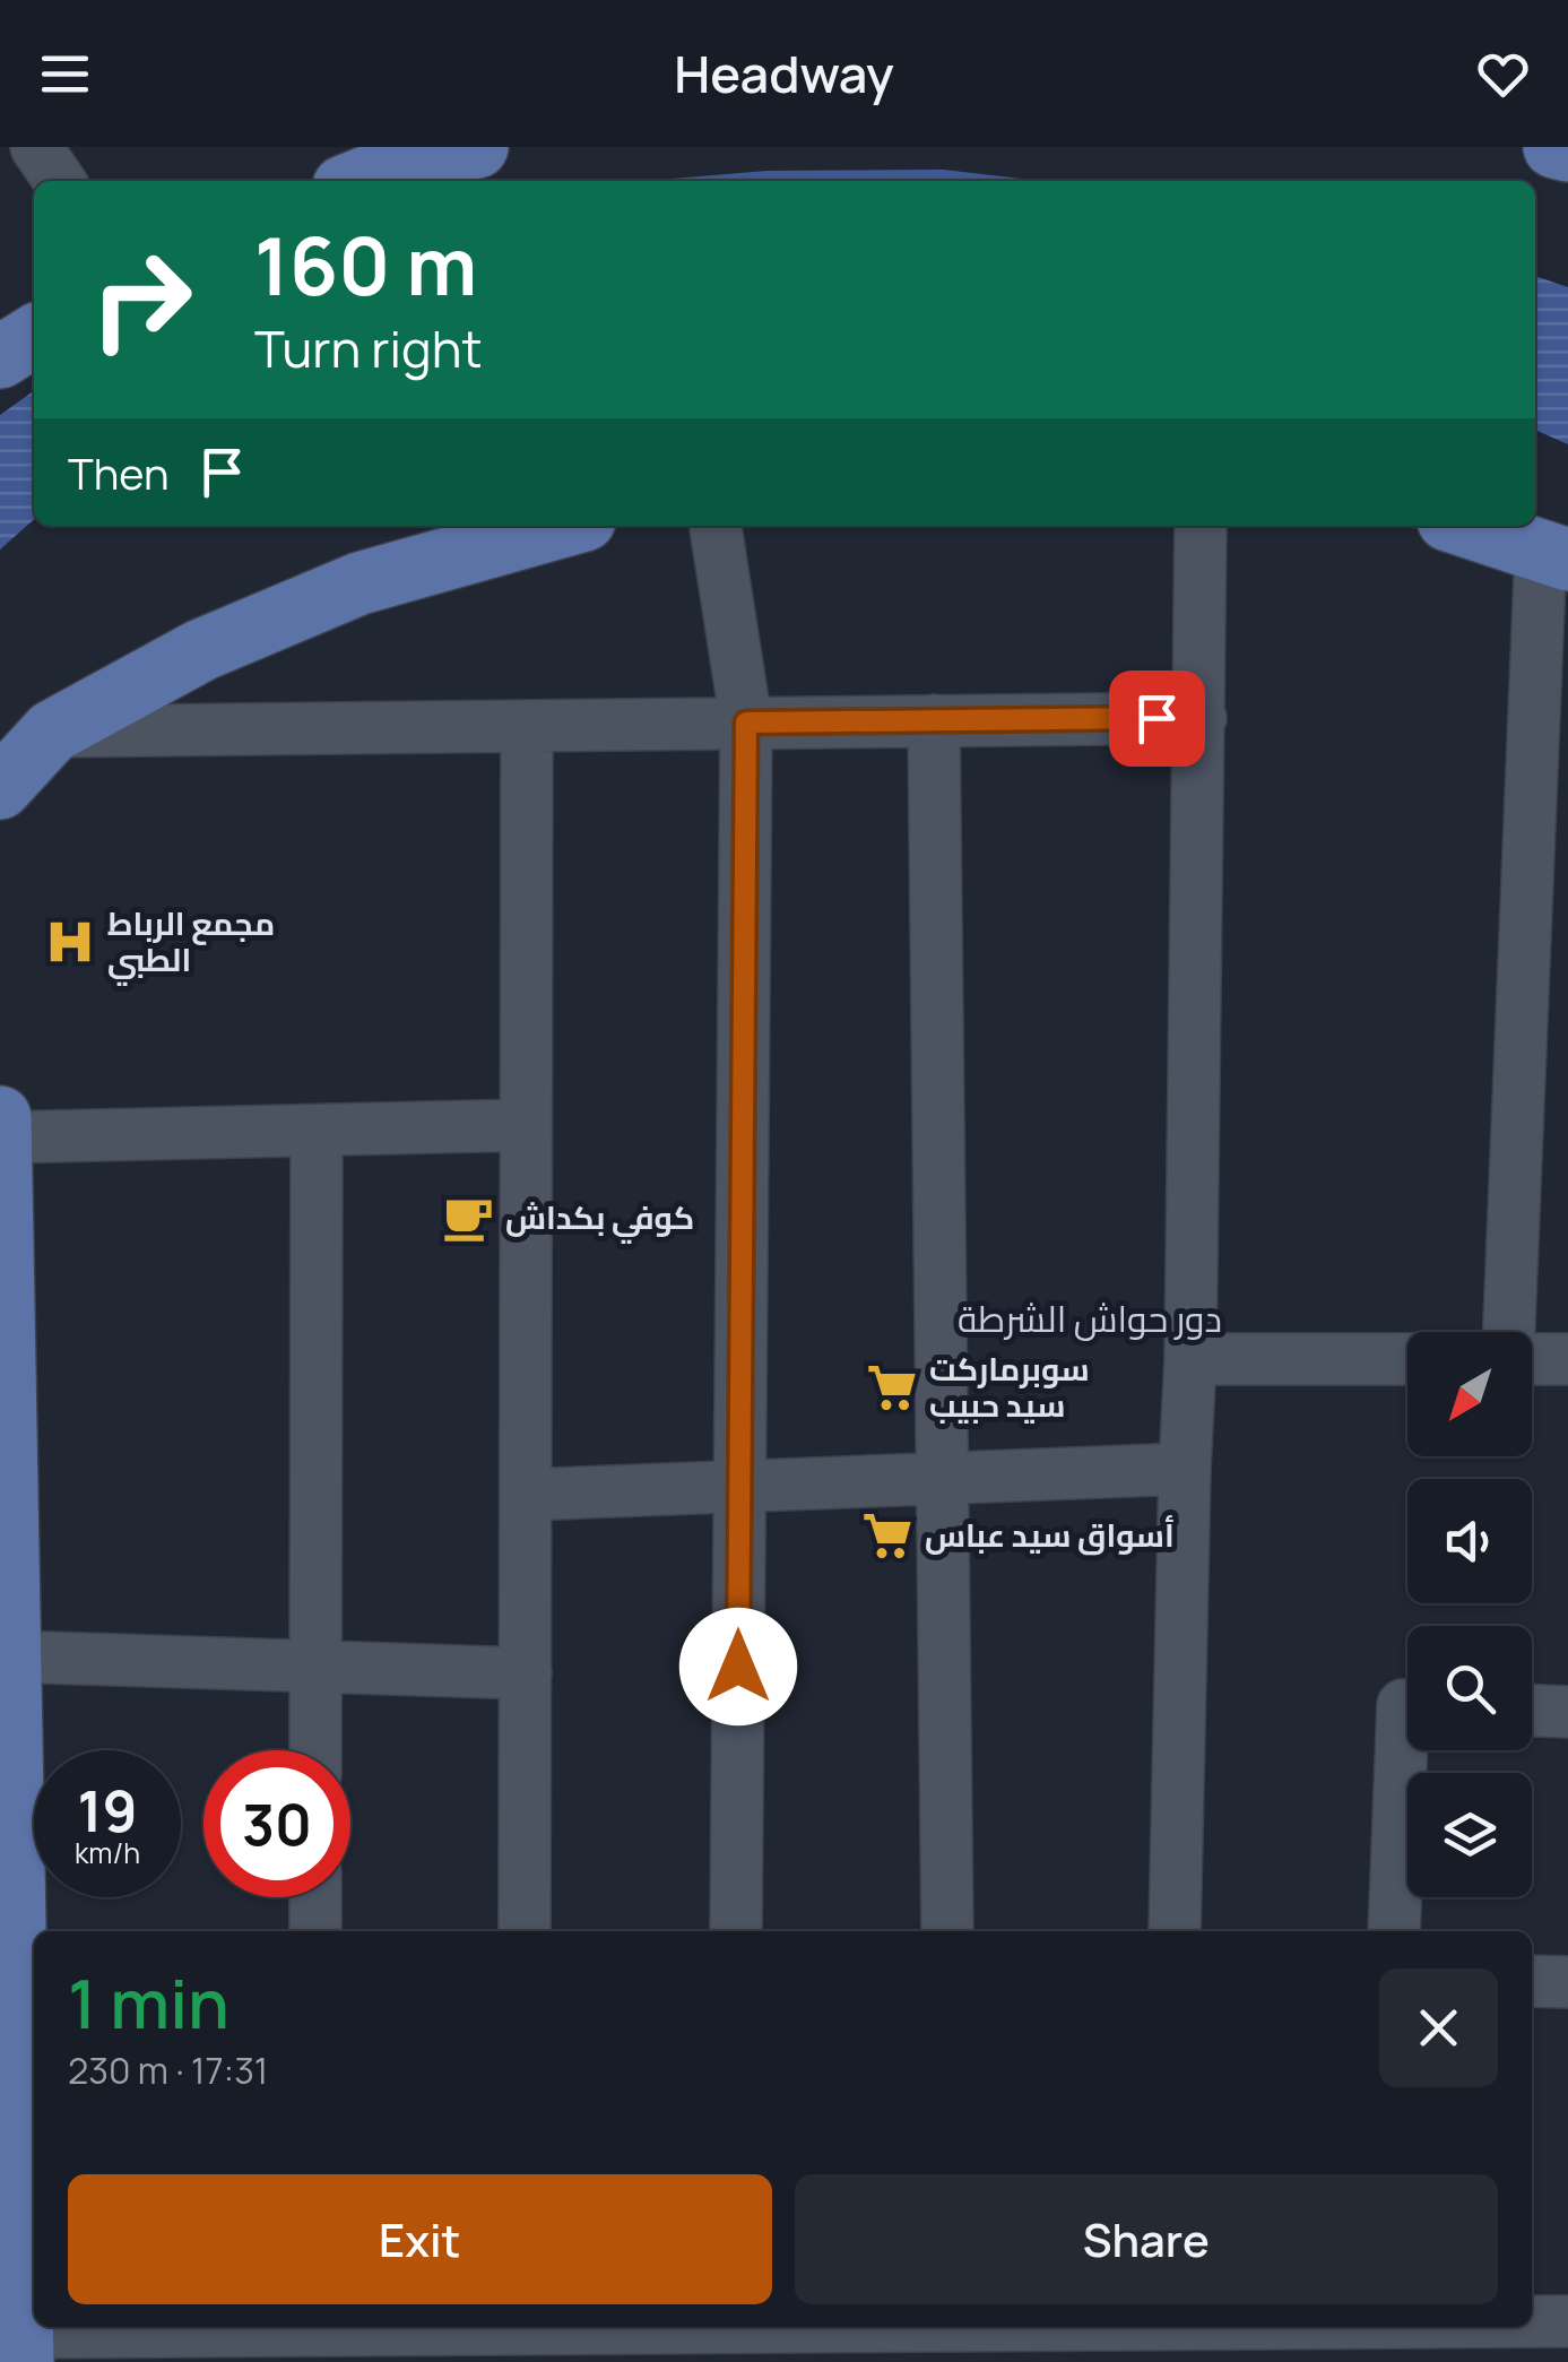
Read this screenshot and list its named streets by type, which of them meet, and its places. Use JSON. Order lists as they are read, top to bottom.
{
  "districts": ["دور حواش الشرطة"],
  "places": {
    "hospital": ["مجمع الرباط الطبي"],
    "cafe": ["كوفي بكداش"],
    "supermarket": ["سوبرماركت سيد حبيب", "أسواق سيد عباس"]
  },
  "north": "bottom left",
  "page": {
    "header": "Headway",
    "turn": ["160 m", "Turn right"],
    "then": "Then",
    "speed": "19 km/h",
    "limit": "30",
    "heading": ["1 min", "230 m · 17:31"],
    "buttons": ["Exit", "Share"]
  }
}
